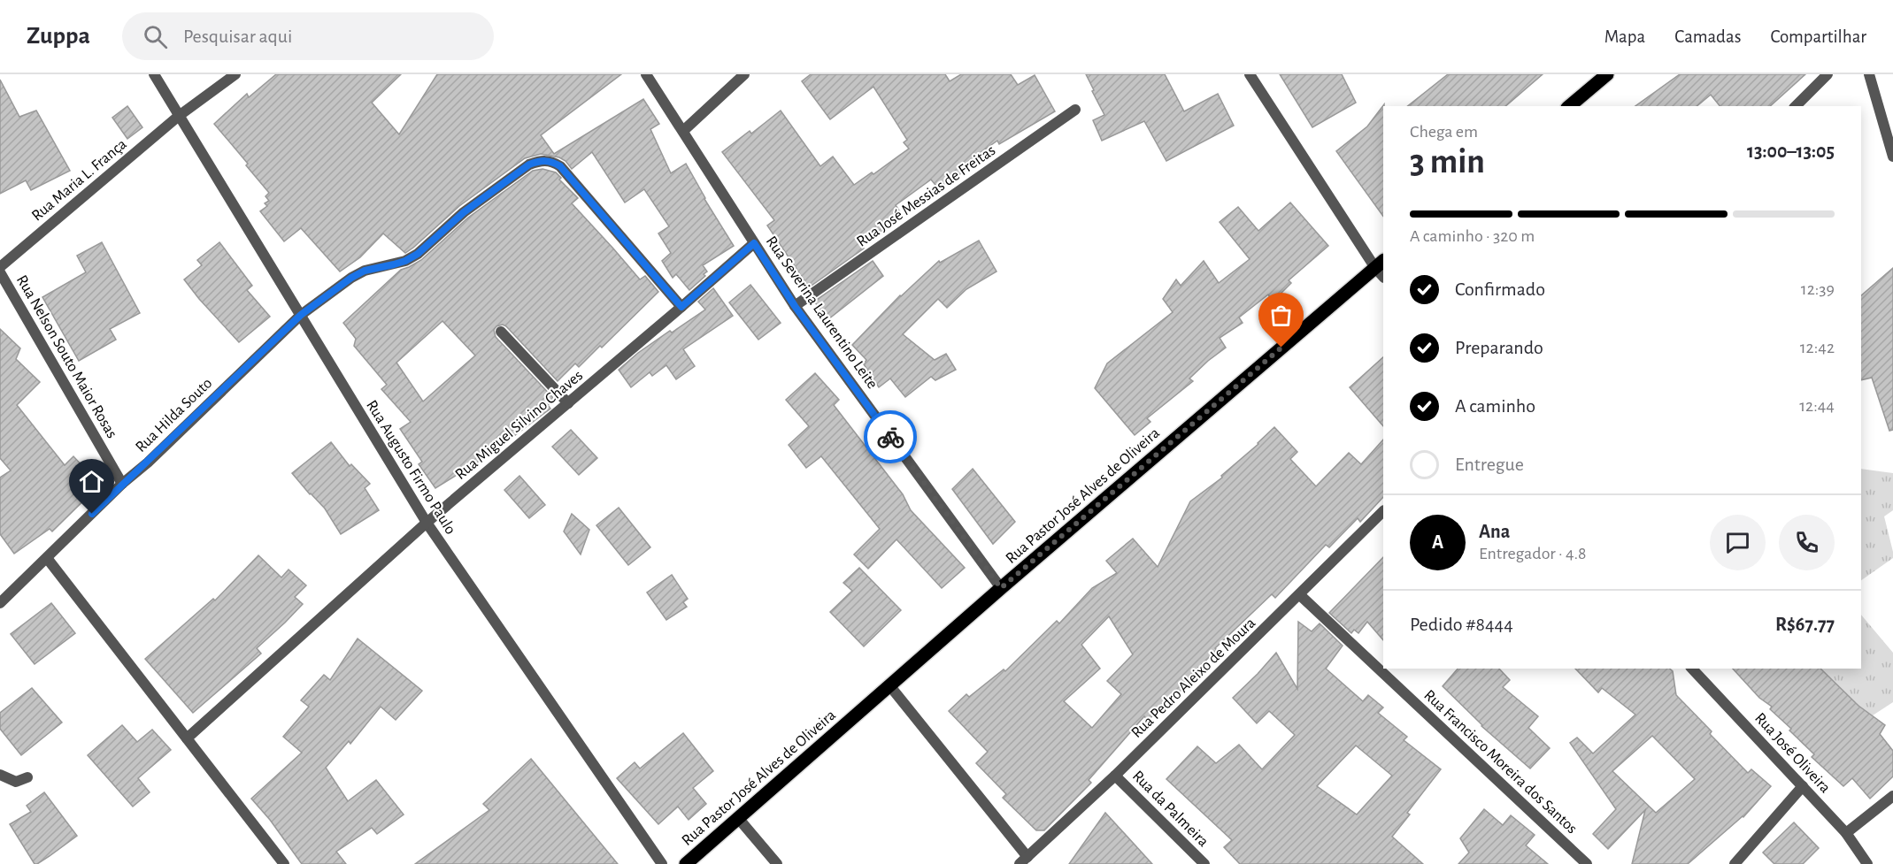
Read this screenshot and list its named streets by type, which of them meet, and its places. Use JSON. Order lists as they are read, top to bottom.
{
  "streets": {
    "main road": ["Rua Pastor José Alves de Oliveira"],
    "street": [
      "Rua Maria L. França",
      "Rua José Messias de Freitas",
      "Rua Severina Laurentino Leite",
      "Rua Nelson Souto Maior Rosas",
      "Rua Hilda Souto",
      "Rua Miguel Silvino Chaves",
      "Rua Augusto Firmo Paulo",
      "Rua Pedro Aleixo de Moura",
      "Rua José Oliveira",
      "Rua Francisco Moreira dos Santos",
      "Rua da Palmeira"
    ]
  },
  "crossings": [
    ["Rua Maria L. França", "Rua Augusto Firmo Paulo"],
    ["Rua José Messias de Freitas", "Rua Severina Laurentino Leite"],
    ["Rua Severina Laurentino Leite", "Rua Miguel Silvino Chaves"],
    ["Rua Severina Laurentino Leite", "Rua Pastor José Alves de Oliveira"],
    ["Rua Nelson Souto Maior Rosas", "Rua Hilda Souto"],
    ["Rua Hilda Souto", "Rua Miguel Silvino Chaves"],
    ["Rua Hilda Souto", "Rua Augusto Firmo Paulo"],
    ["Rua Miguel Silvino Chaves", "Rua Augusto Firmo Paulo"],
    ["Rua Pedro Aleixo de Moura", "Rua Francisco Moreira dos Santos"],
    ["Rua Pedro Aleixo de Moura", "Rua da Palmeira"]
  ],
  "page": {
    "header": "Zuppa",
    "search": "Pesquisar aqui",
    "nav": ["Mapa", "Camadas", "Compartilhar"],
    "heading": ["3 min", "Chega em", "13:00–13:05"],
    "panel": [
      "Ana",
      "Entregador · 4.8",
      "Pedido #8444",
      "R$67.77"
    ],
    "bar": "A caminho · 320 m",
    "list": [
      ["Confirmado", "12:39"],
      ["Preparando", "12:42"],
      ["A caminho", "12:44"],
      "Entregue"
    ],
    "round": "A"
  }
}
